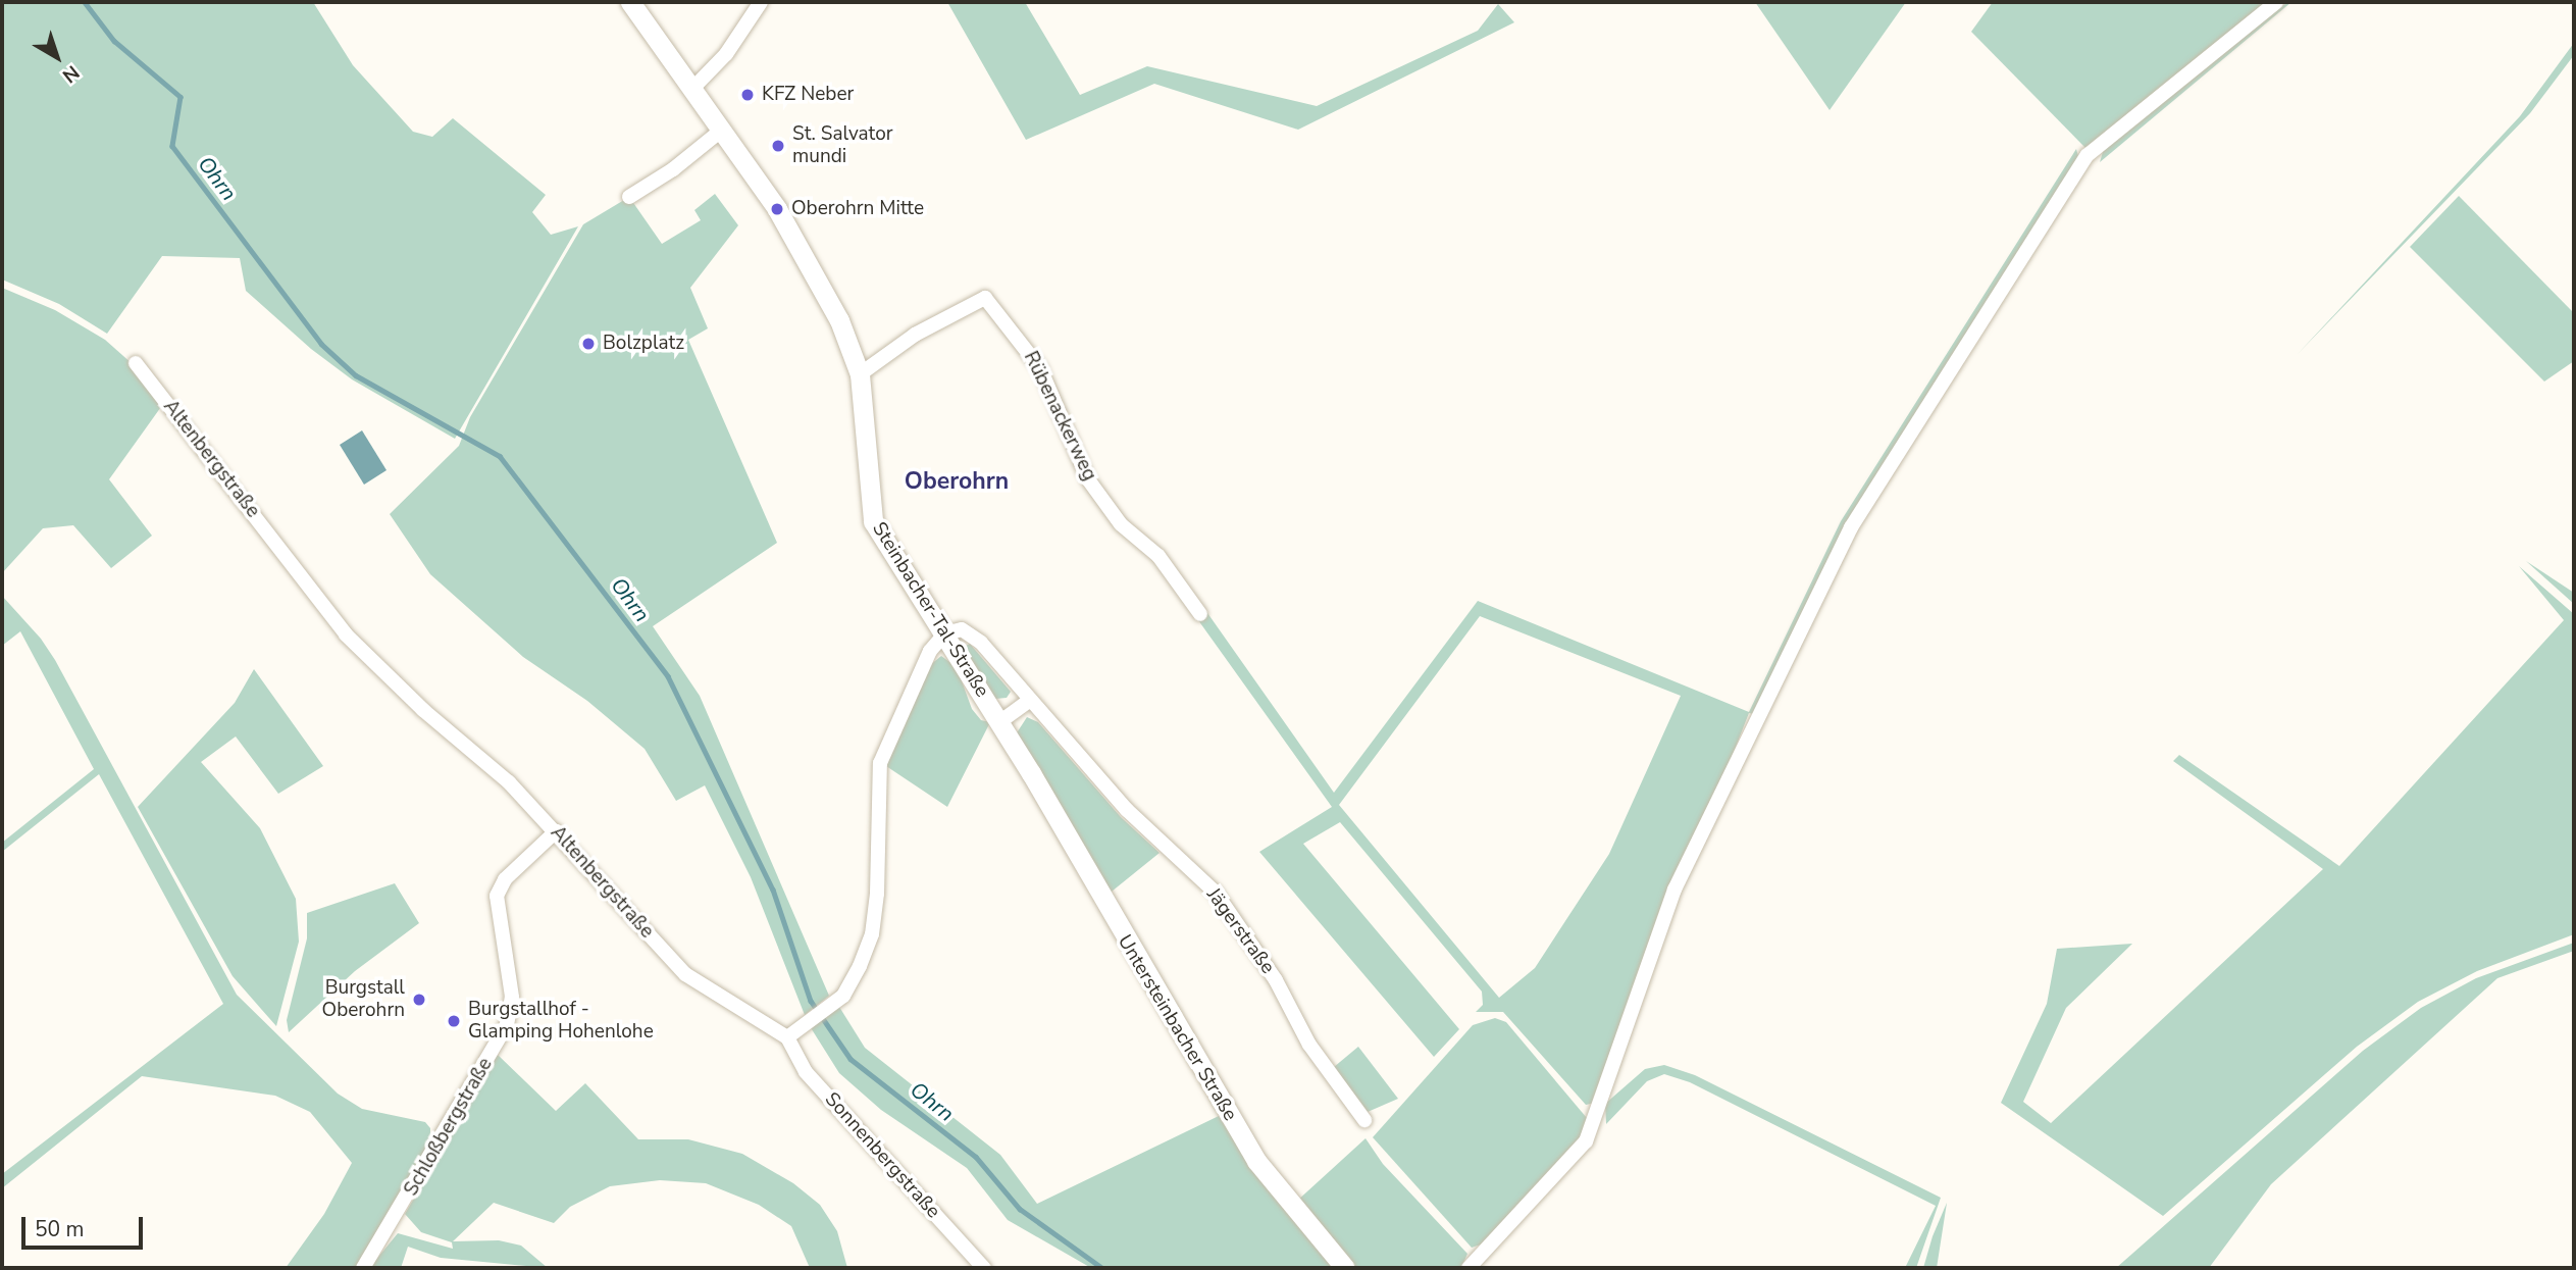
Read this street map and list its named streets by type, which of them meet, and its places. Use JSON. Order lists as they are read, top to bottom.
{
  "streets": {
    "main road": ["Steinbacher-Tal-Straße", "Untersteinbacher Straße"],
    "street": [
      "Rübenackerweg",
      "Altenbergstraße",
      "Jägerstraße",
      "Schloßbergstraße",
      "Sonnenbergstraße"
    ]
  },
  "crossings": [
    ["Rübenackerweg", "Steinbacher-Tal-Straße"],
    ["Altenbergstraße", "Schloßbergstraße"],
    ["Altenbergstraße", "Sonnenbergstraße"],
    ["Steinbacher-Tal-Straße", "Jägerstraße"],
    ["Steinbacher-Tal-Straße", "Untersteinbacher Straße"]
  ],
  "districts": ["Oberohrn"],
  "water": ["Ohrn"],
  "places": [
    "KFZ Neber",
    "St. Salvator mundi",
    "Oberohrn Mitte",
    "Bolzplatz",
    "Burgstall Oberohrn",
    "Burgstallhof - Glamping Hohenlohe"
  ],
  "scale_bar": "50 m",
  "north": "bottom right"
}
